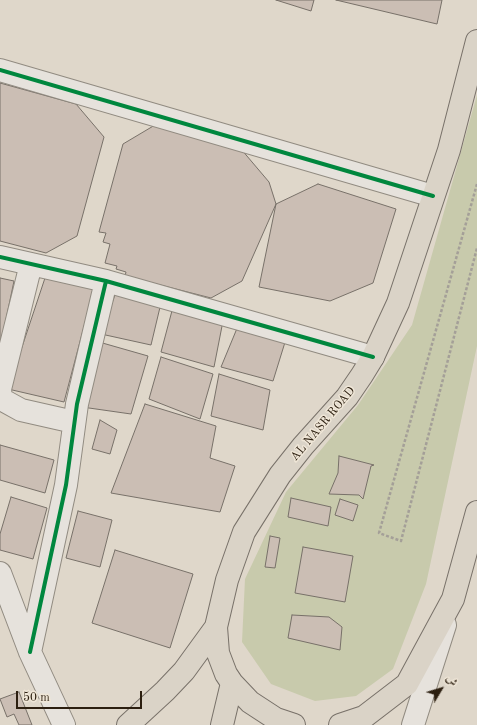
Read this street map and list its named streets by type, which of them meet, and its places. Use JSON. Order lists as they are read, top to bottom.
{
  "streets": {
    "main road": ["AL NASR ROAD"]
  },
  "scale_bar": "50 m",
  "north": "top right"
}
